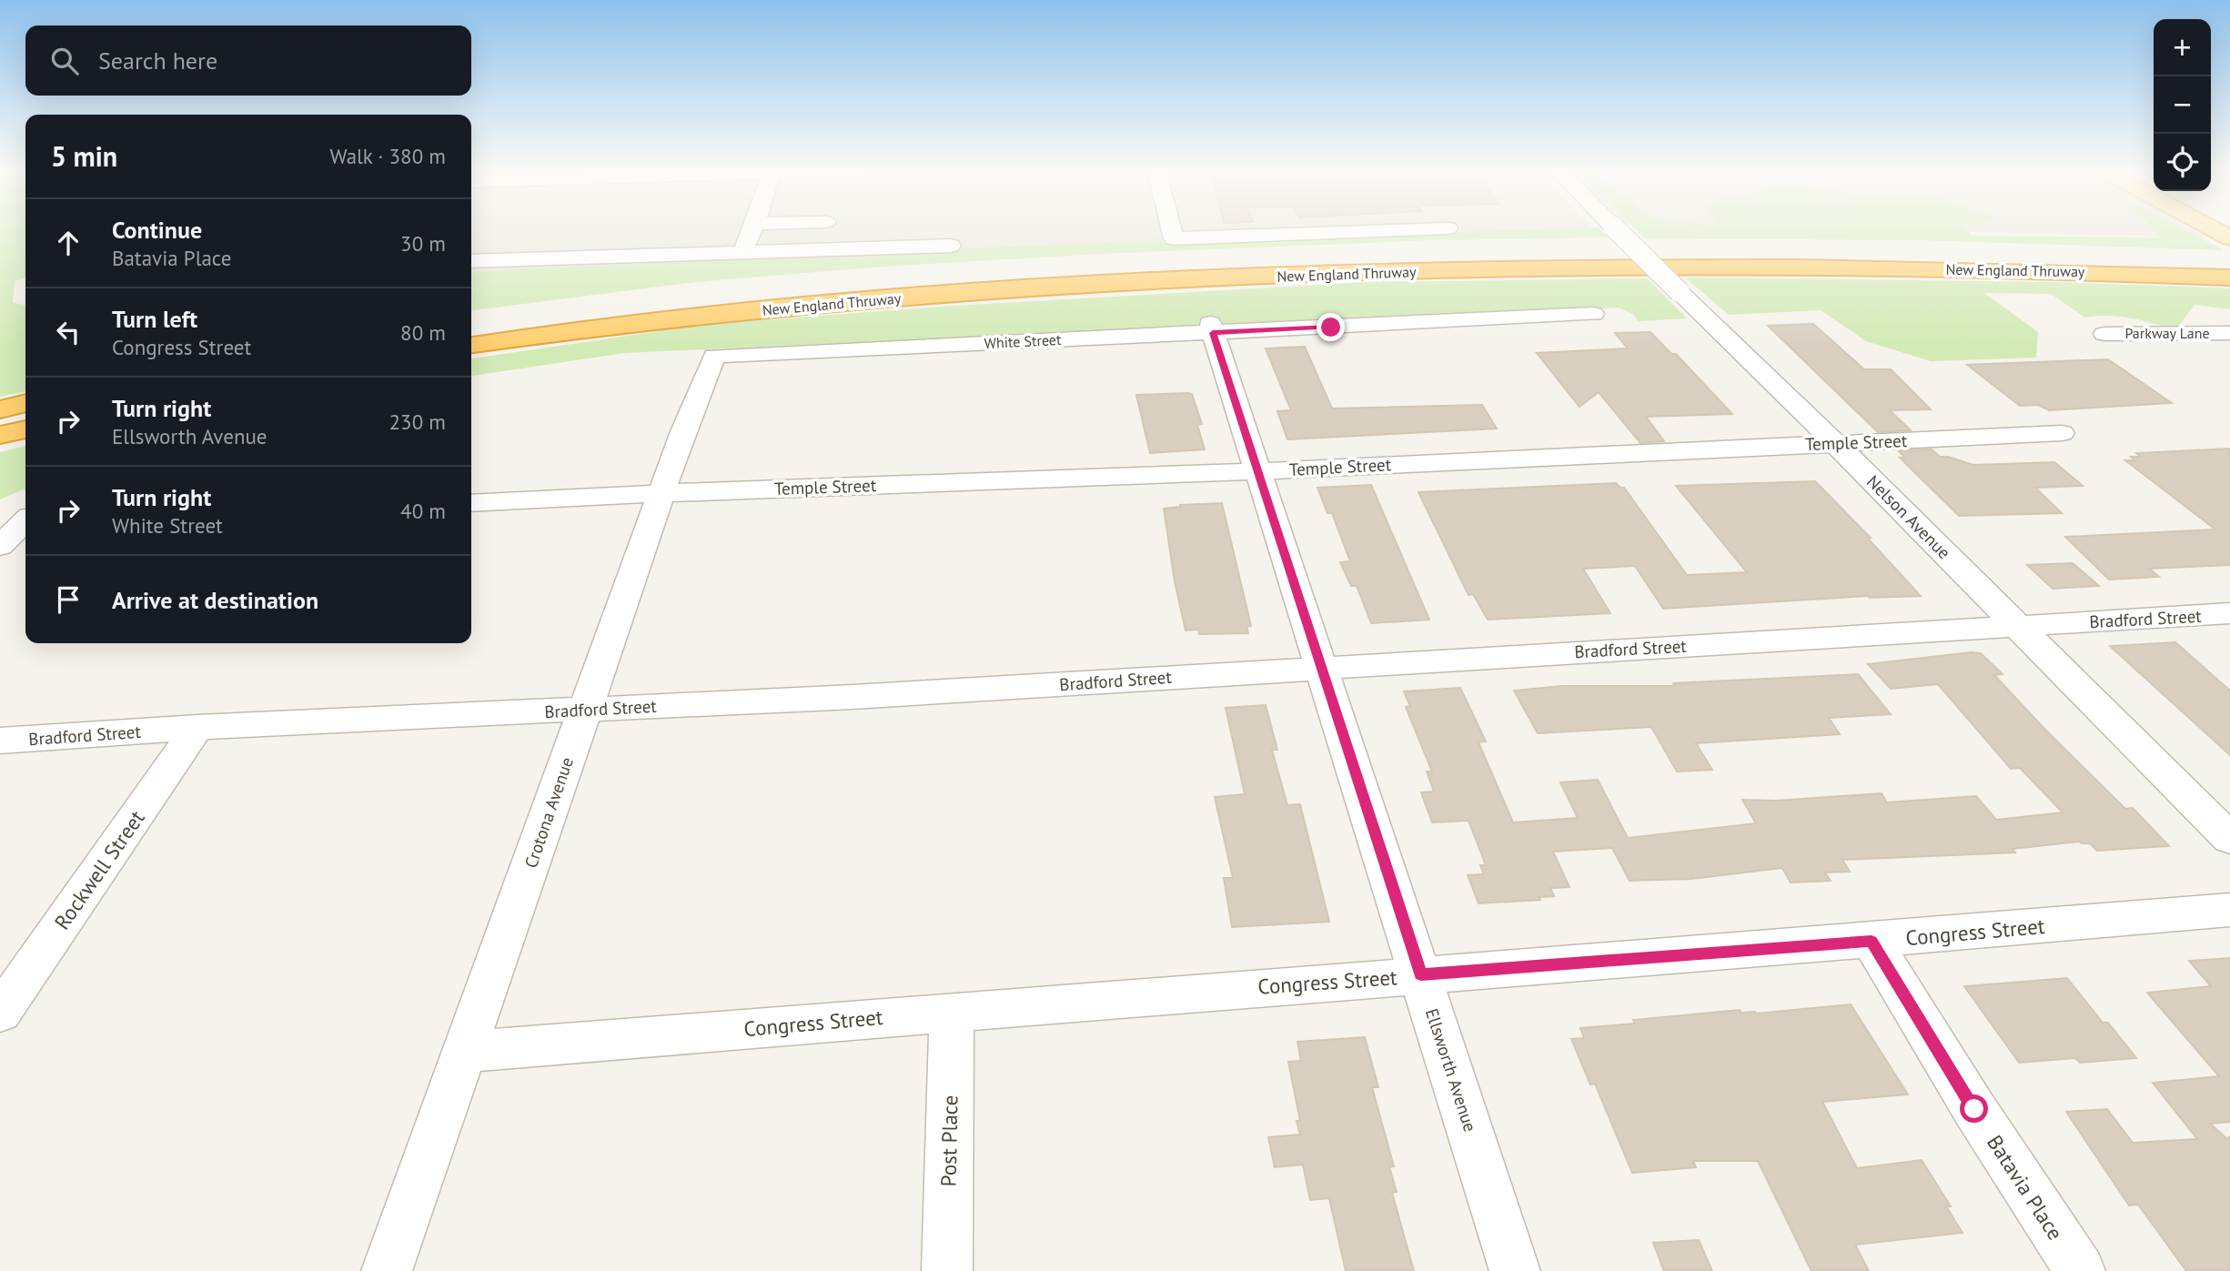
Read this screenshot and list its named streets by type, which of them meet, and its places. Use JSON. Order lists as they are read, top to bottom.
{
  "streets": {
    "highway": ["New England Thruway"],
    "street": [
      "Parkway Lane",
      "White Street",
      "Temple Street",
      "Nelson Avenue",
      "Bradford Street",
      "Crotona Avenue",
      "Rockwell Street",
      "Congress Street",
      "Ellsworth Avenue",
      "Post Place",
      "Batavia Place"
    ]
  },
  "crossings": [
    ["White Street", "Crotona Avenue"],
    ["White Street", "Ellsworth Avenue"],
    ["Temple Street", "Nelson Avenue"],
    ["Temple Street", "Crotona Avenue"],
    ["Temple Street", "Ellsworth Avenue"],
    ["Nelson Avenue", "Bradford Street"],
    ["Bradford Street", "Crotona Avenue"],
    ["Bradford Street", "Rockwell Street"],
    ["Bradford Street", "Ellsworth Avenue"],
    ["Crotona Avenue", "Congress Street"],
    ["Congress Street", "Ellsworth Avenue"],
    ["Congress Street", "Post Place"],
    ["Congress Street", "Batavia Place"]
  ],
  "page": {
    "map_buttons": ["+", "−"],
    "search": "Search here",
    "heading": ["5 min", "Walk · 380 m"],
    "list": [
      ["Continue", "Batavia Place", "30 m"],
      ["Turn left", "Congress Street", "80 m"],
      ["Turn right", "Ellsworth Avenue", "230 m"],
      ["Turn right", "White Street", "40 m"],
      "Arrive at destination"
    ]
  }
}
